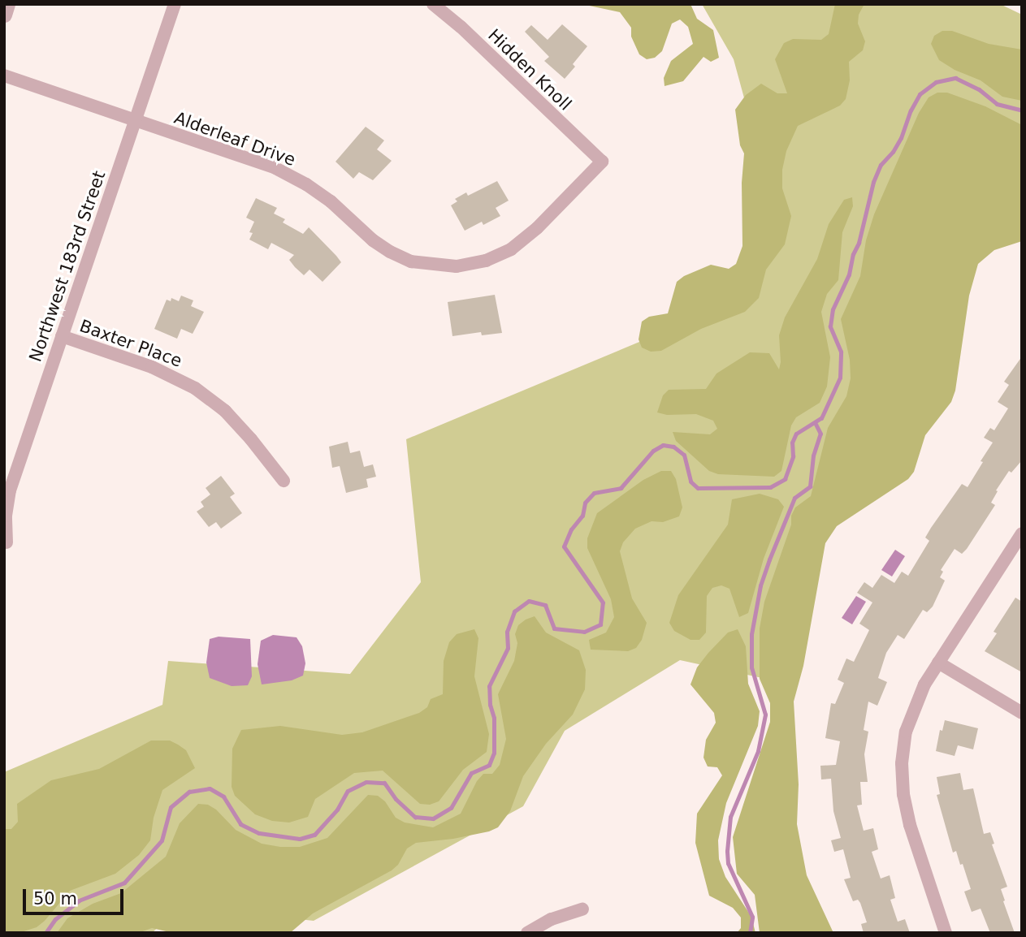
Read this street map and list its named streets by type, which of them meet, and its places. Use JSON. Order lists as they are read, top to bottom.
{
  "streets": {
    "street": [
      "Hidden Knoll",
      "Alderleaf Drive",
      "Northwest 183rd Street",
      "Baxter Place"
    ]
  },
  "crossings": [
    ["Hidden Knoll", "Alderleaf Drive"],
    ["Alderleaf Drive", "Northwest 183rd Street"],
    ["Northwest 183rd Street", "Baxter Place"]
  ],
  "scale_bar": "50 m"
}
